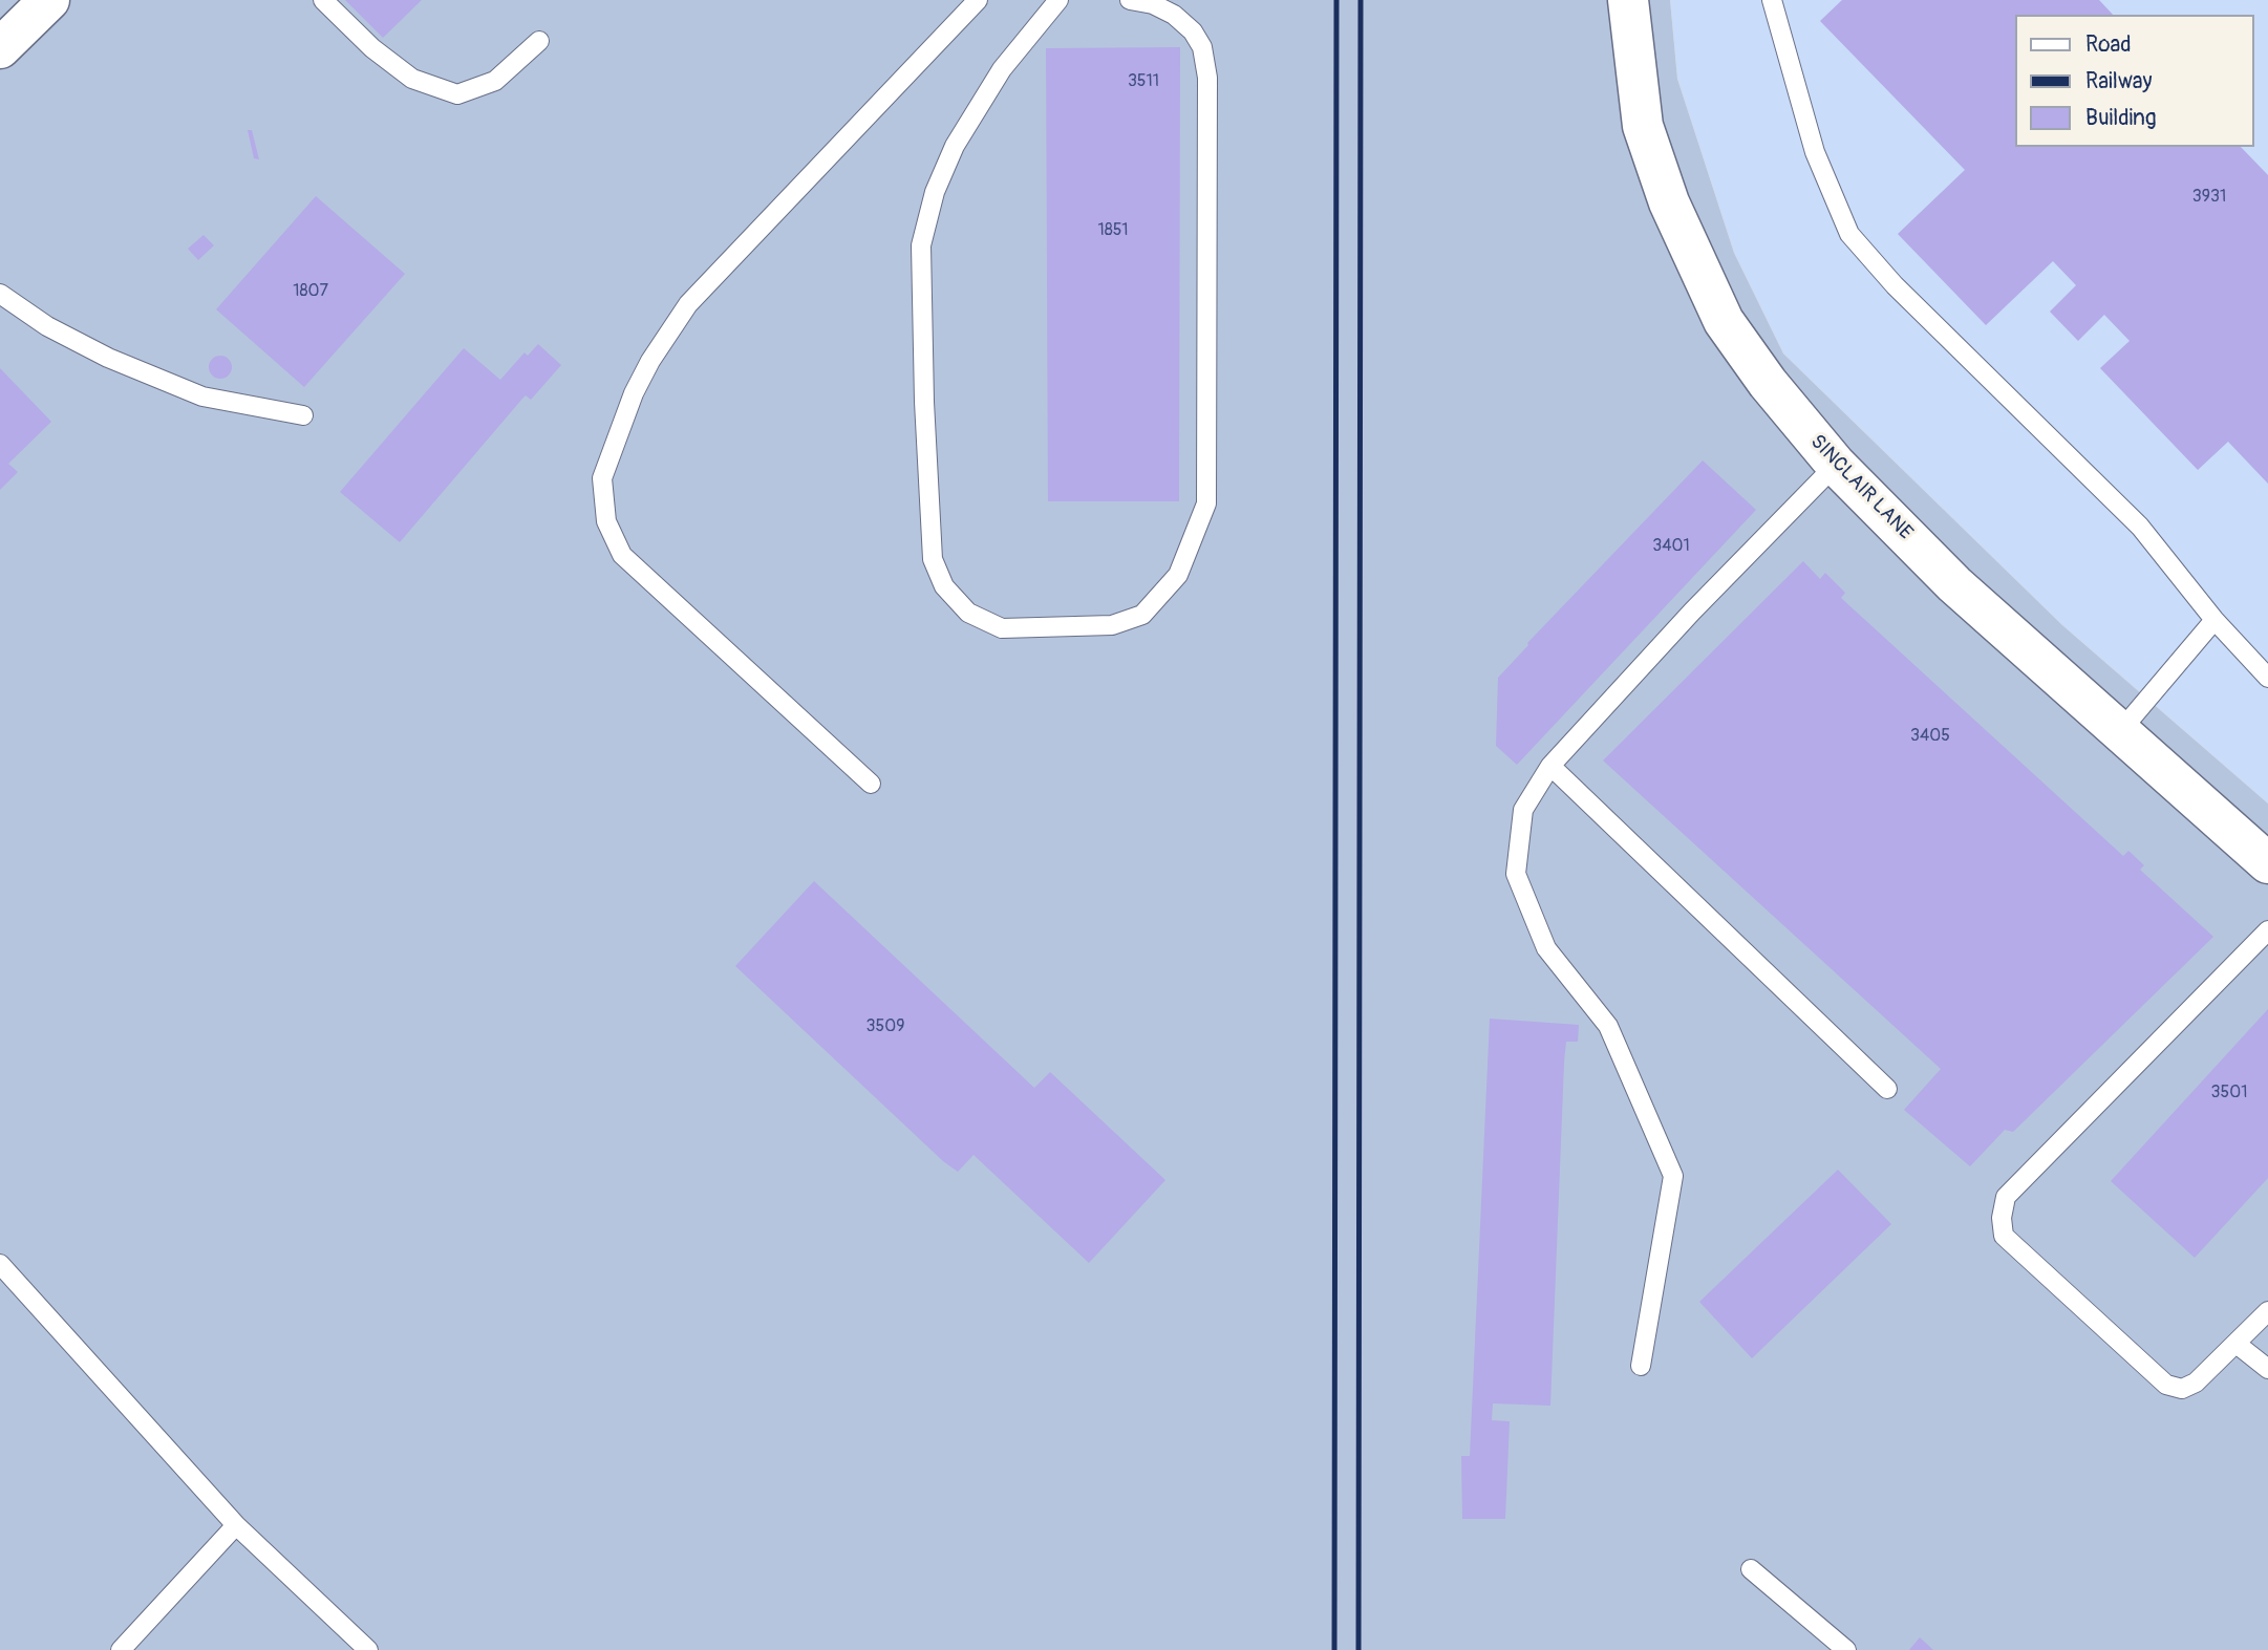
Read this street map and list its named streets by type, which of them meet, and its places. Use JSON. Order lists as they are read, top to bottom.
{
  "streets": {
    "main road": ["SINCLAIR LANE"]
  },
  "house_numbers": [
    "3511",
    "3931",
    "1851",
    "1807",
    "3401",
    "3405",
    "3509",
    "3501"
  ],
  "legend": ["Road", "Railway", "Building"]
}
